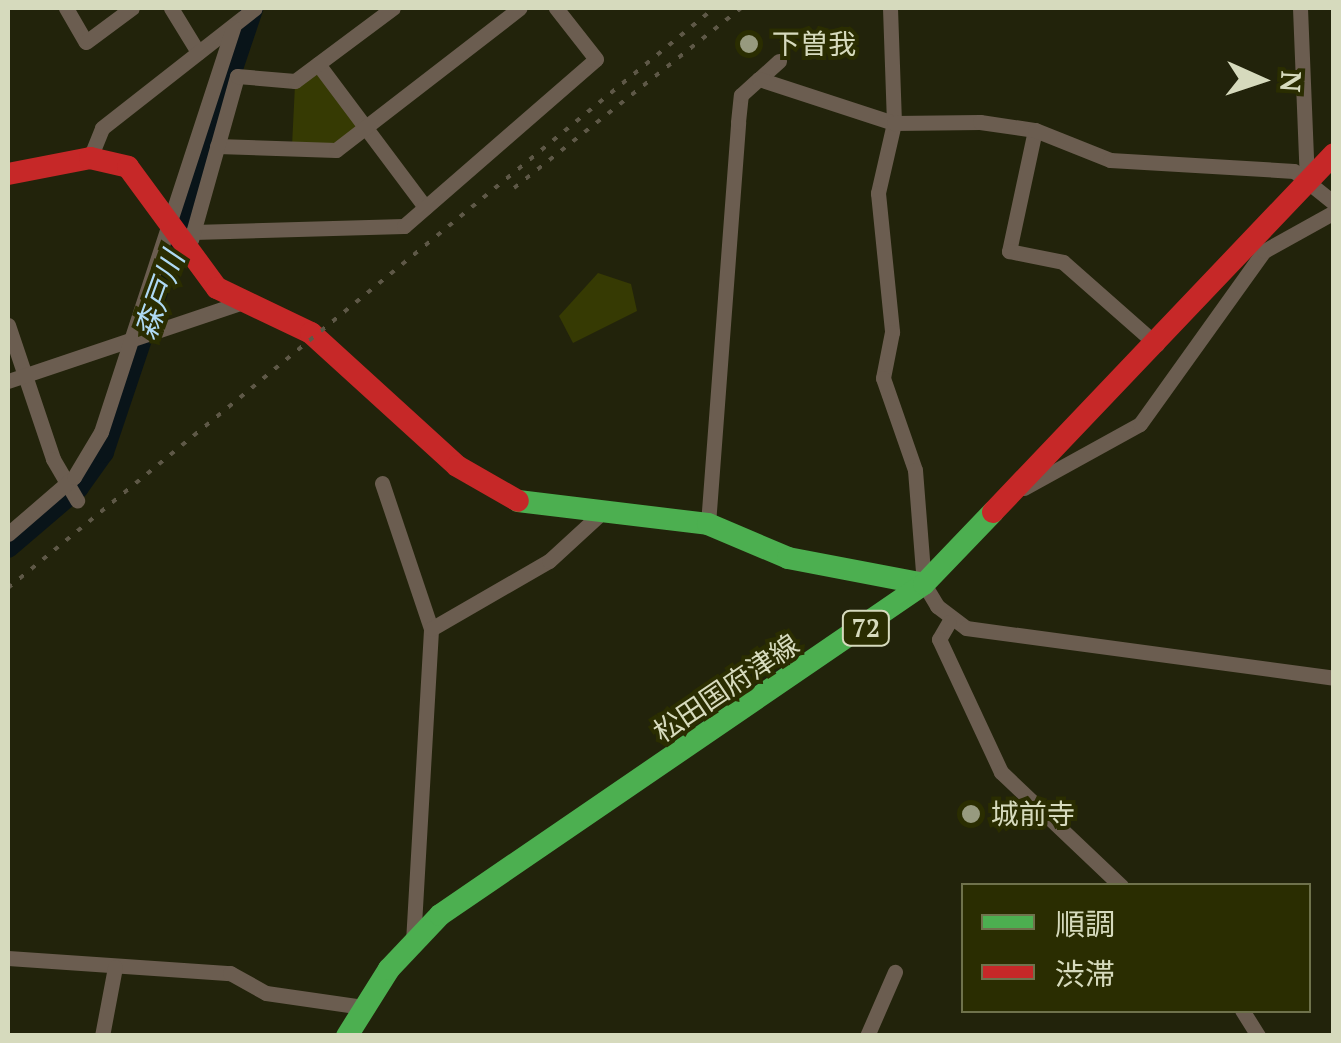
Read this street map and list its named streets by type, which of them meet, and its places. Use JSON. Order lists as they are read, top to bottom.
{
  "streets": {
    "main road": ["72", "松田国府津線"]
  },
  "water": ["森戸川"],
  "places": ["下曽我", "城前寺"],
  "legend": ["順調", "渋滞"],
  "north": "right"
}
